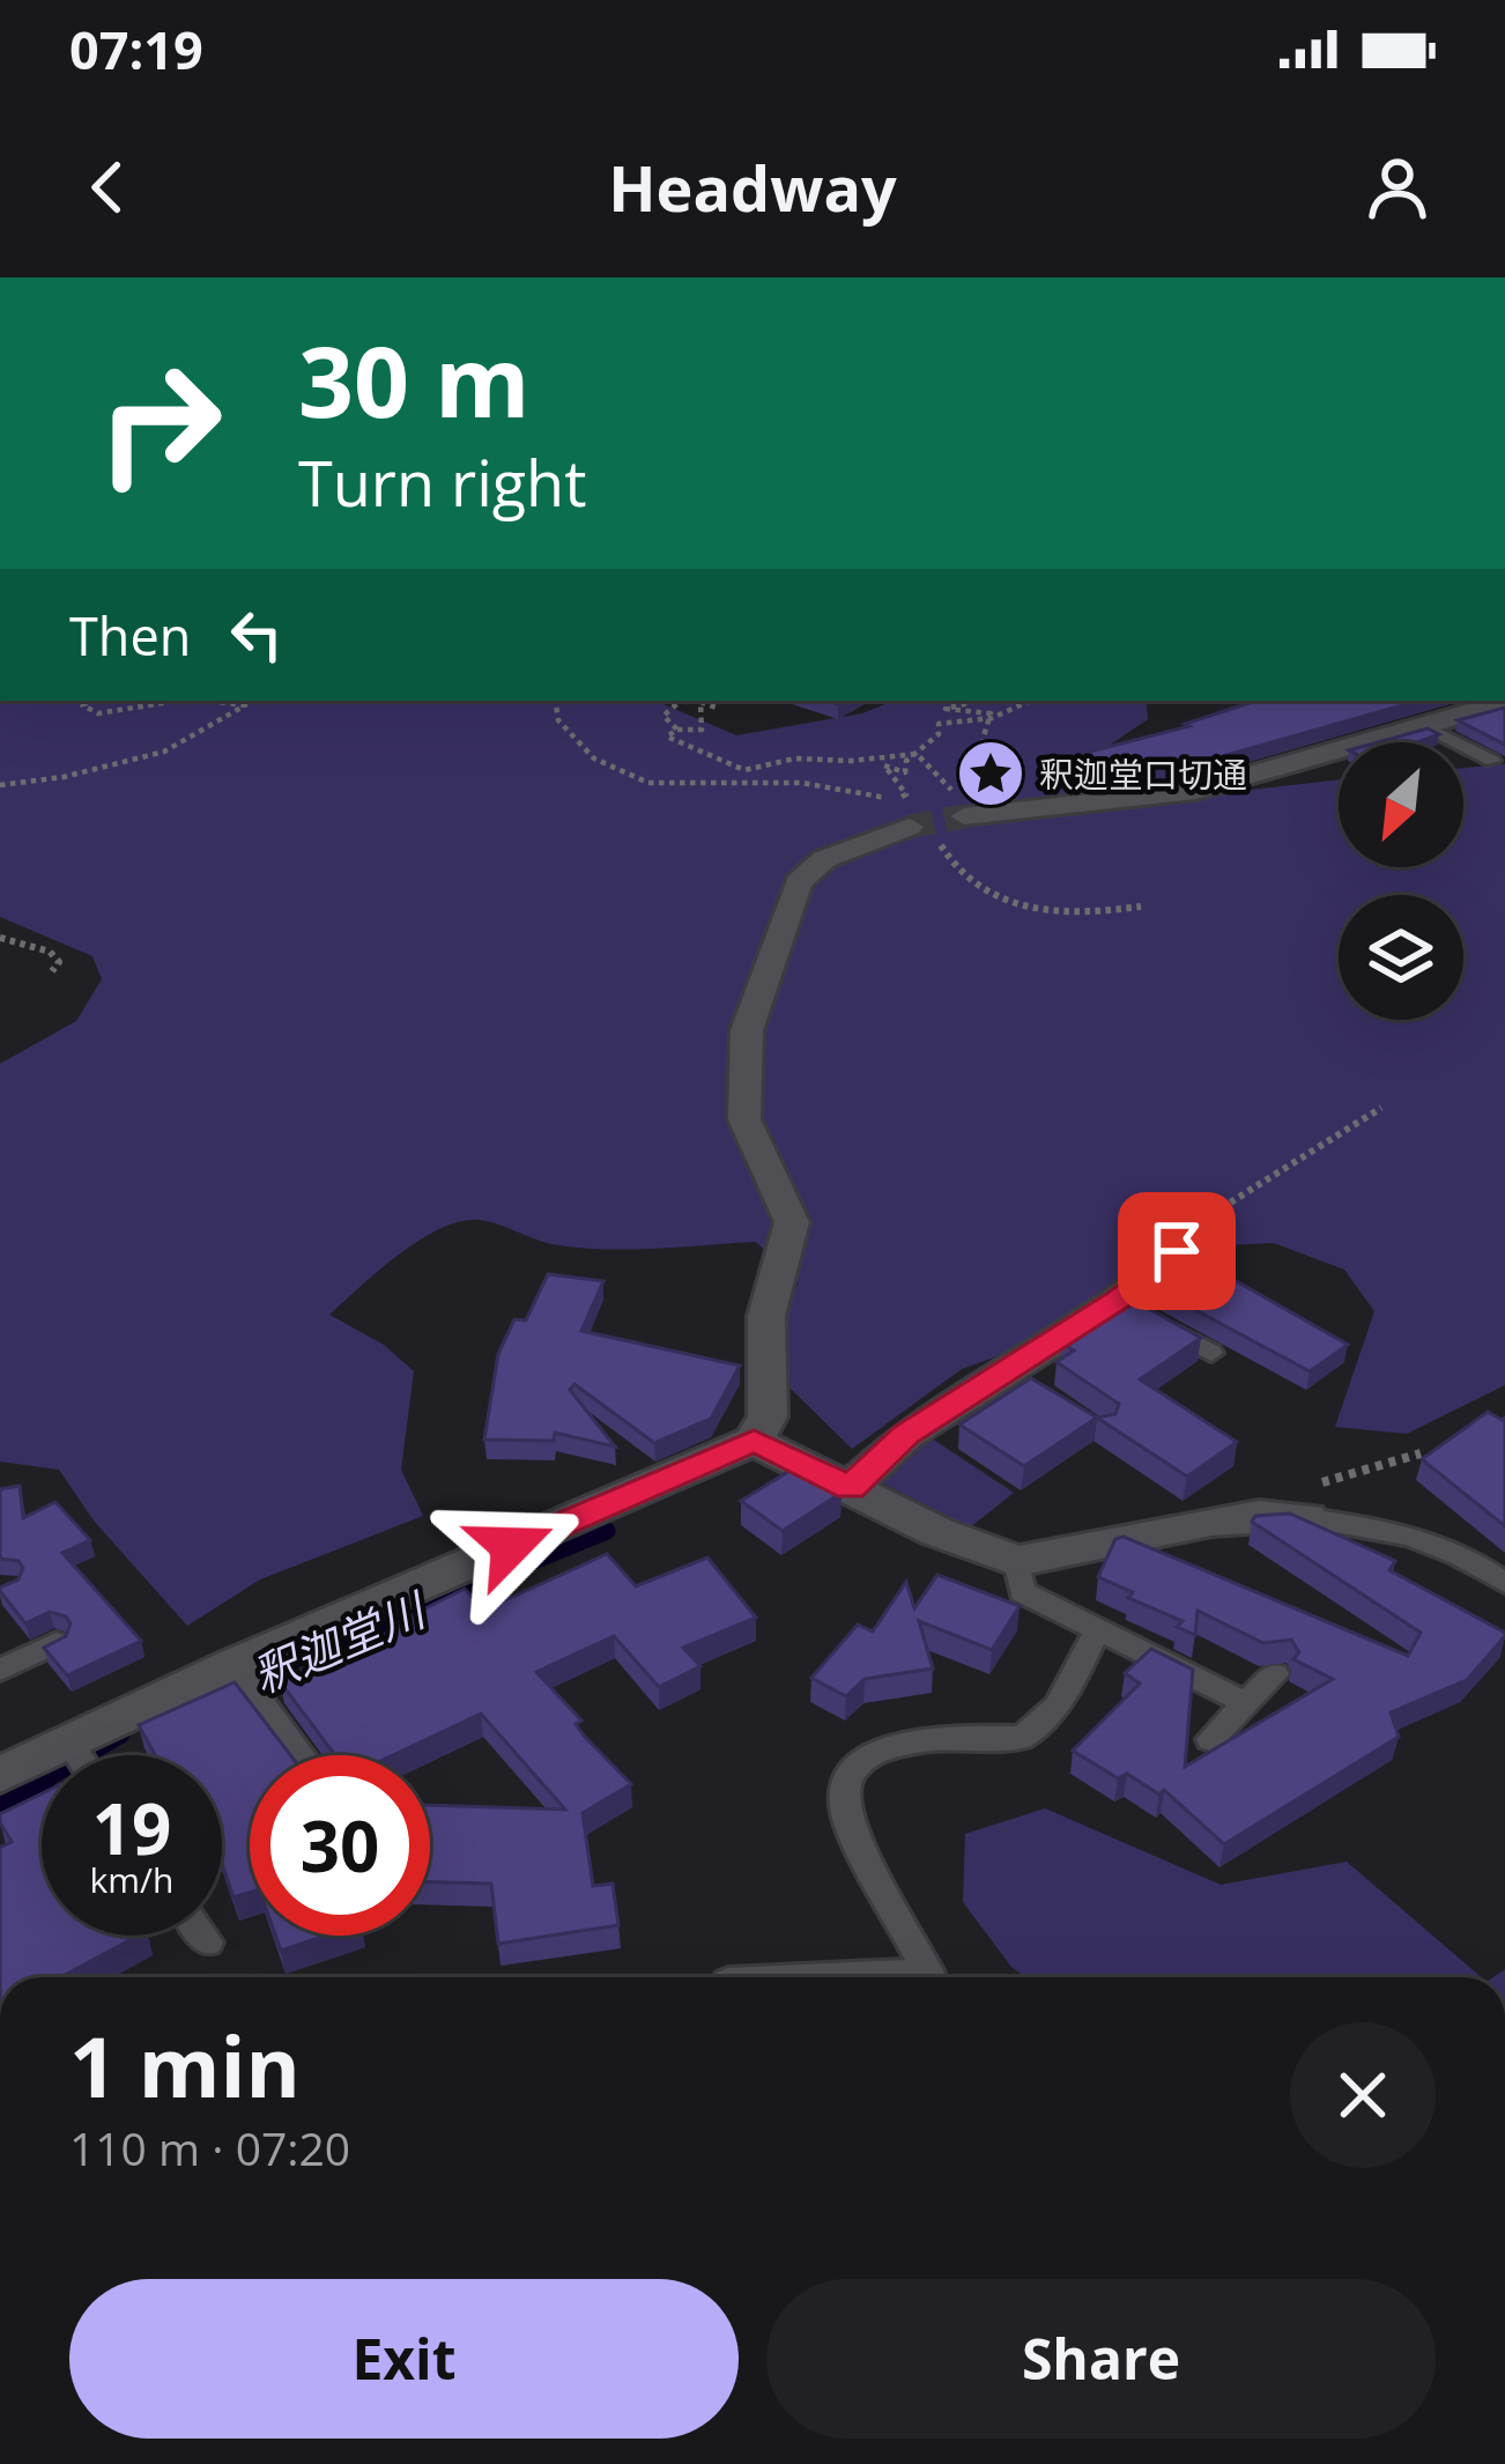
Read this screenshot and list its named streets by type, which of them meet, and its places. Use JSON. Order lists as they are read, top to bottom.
{
  "water": ["釈迦堂川"],
  "places": {
    "place": ["釈迦堂口切通"]
  },
  "north": "bottom left",
  "page": {
    "status": "07:19",
    "header": "Headway",
    "turn": ["30 m", "Turn right"],
    "then": "Then",
    "speed": "19 km/h",
    "limit": "30",
    "heading": ["1 min", "110 m · 07:20"],
    "buttons": ["Exit", "Share"]
  }
}
